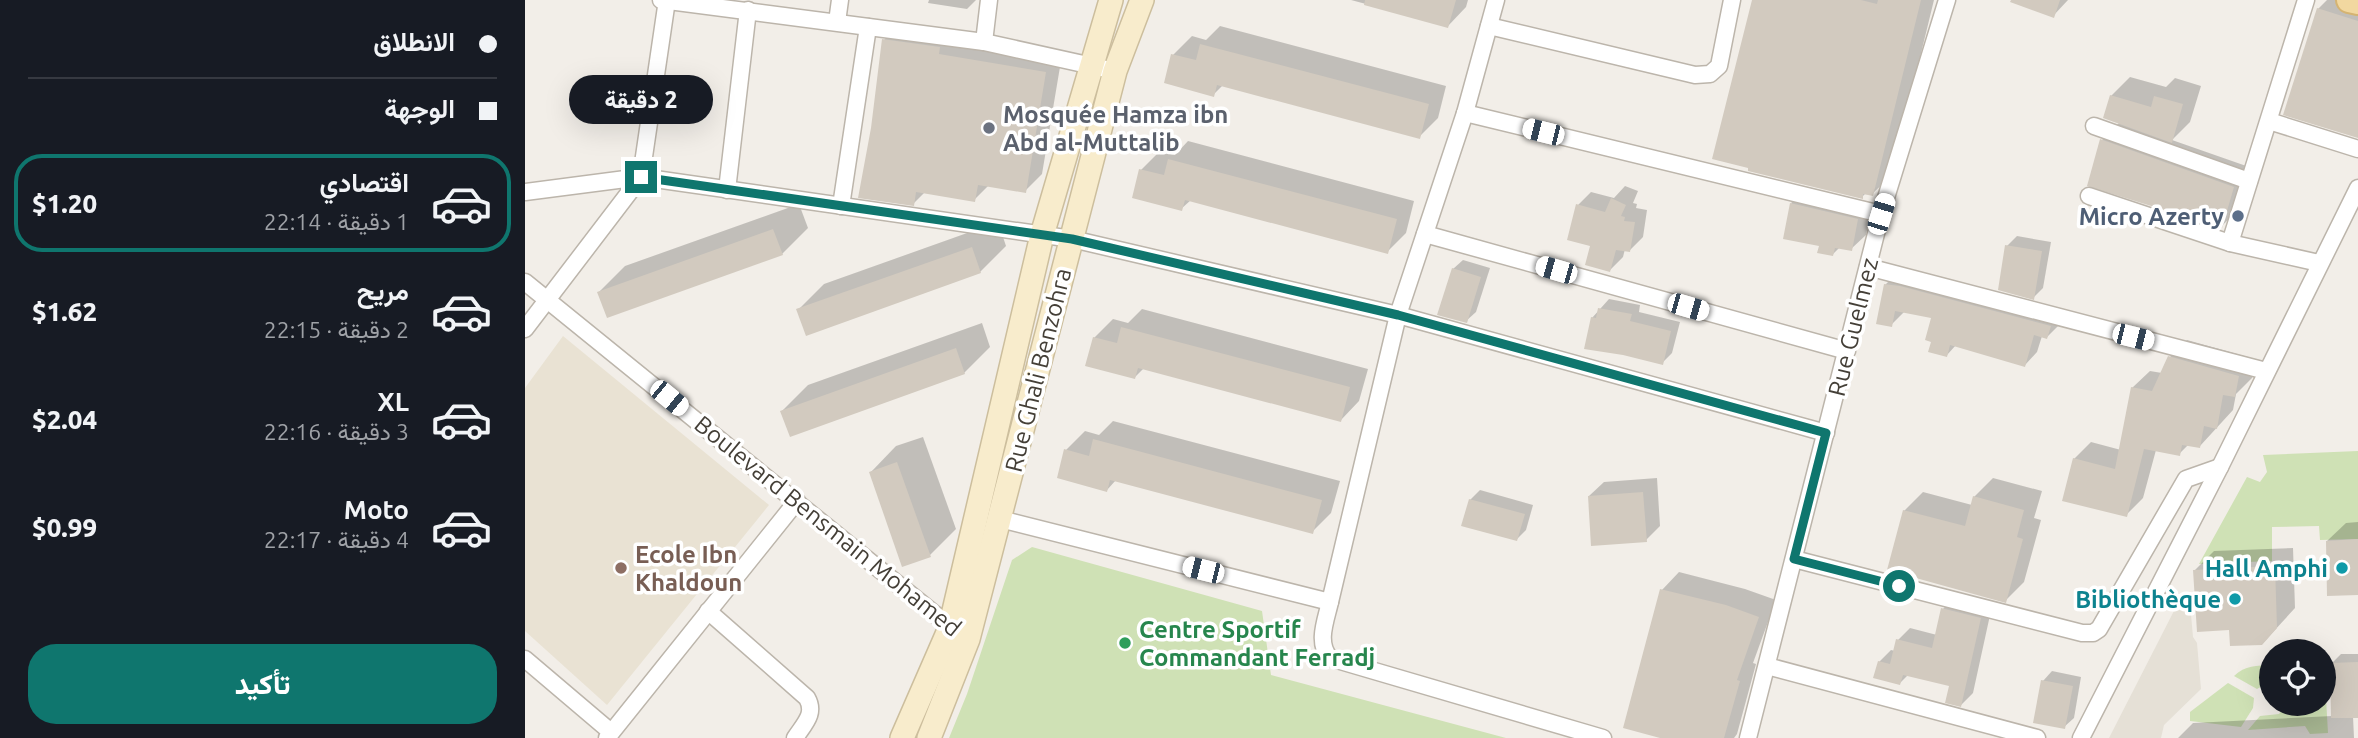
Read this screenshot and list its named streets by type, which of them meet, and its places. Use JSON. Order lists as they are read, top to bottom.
{
  "streets": {
    "main road": ["Rue Ghali Benzohra"],
    "street": ["Rue Guelmez", "Boulevard Bensmain Mohamed"]
  },
  "crossings": [
    ["Rue Ghali Benzohra", "Boulevard Bensmain Mohamed"]
  ],
  "places": [
    "Mosquée Hamza ibn Abd al-Muttalib",
    "Micro Azerty",
    "Ecole Ibn Khaldoun",
    "Hall Amphi",
    "Bibliothèque",
    "Centre Sportif Commandant Ferradj"
  ],
  "page": {
    "banner": ["الانطلاق", "الوجهة"],
    "bubble": "2 دقيقة",
    "list": [
      {
        "name": "اقتصادي",
        "note": "1 دقيقة · 22:14",
        "value": "$1.20"
      },
      {
        "name": "مريح",
        "note": "2 دقيقة · 22:15",
        "value": "$1.62"
      },
      {
        "name": "XL",
        "note": "3 دقيقة · 22:16",
        "value": "$2.04"
      },
      {
        "name": "Moto",
        "note": "4 دقيقة · 22:17",
        "value": "$0.99"
      }
    ],
    "buttons": "تأكيد"
  }
}
